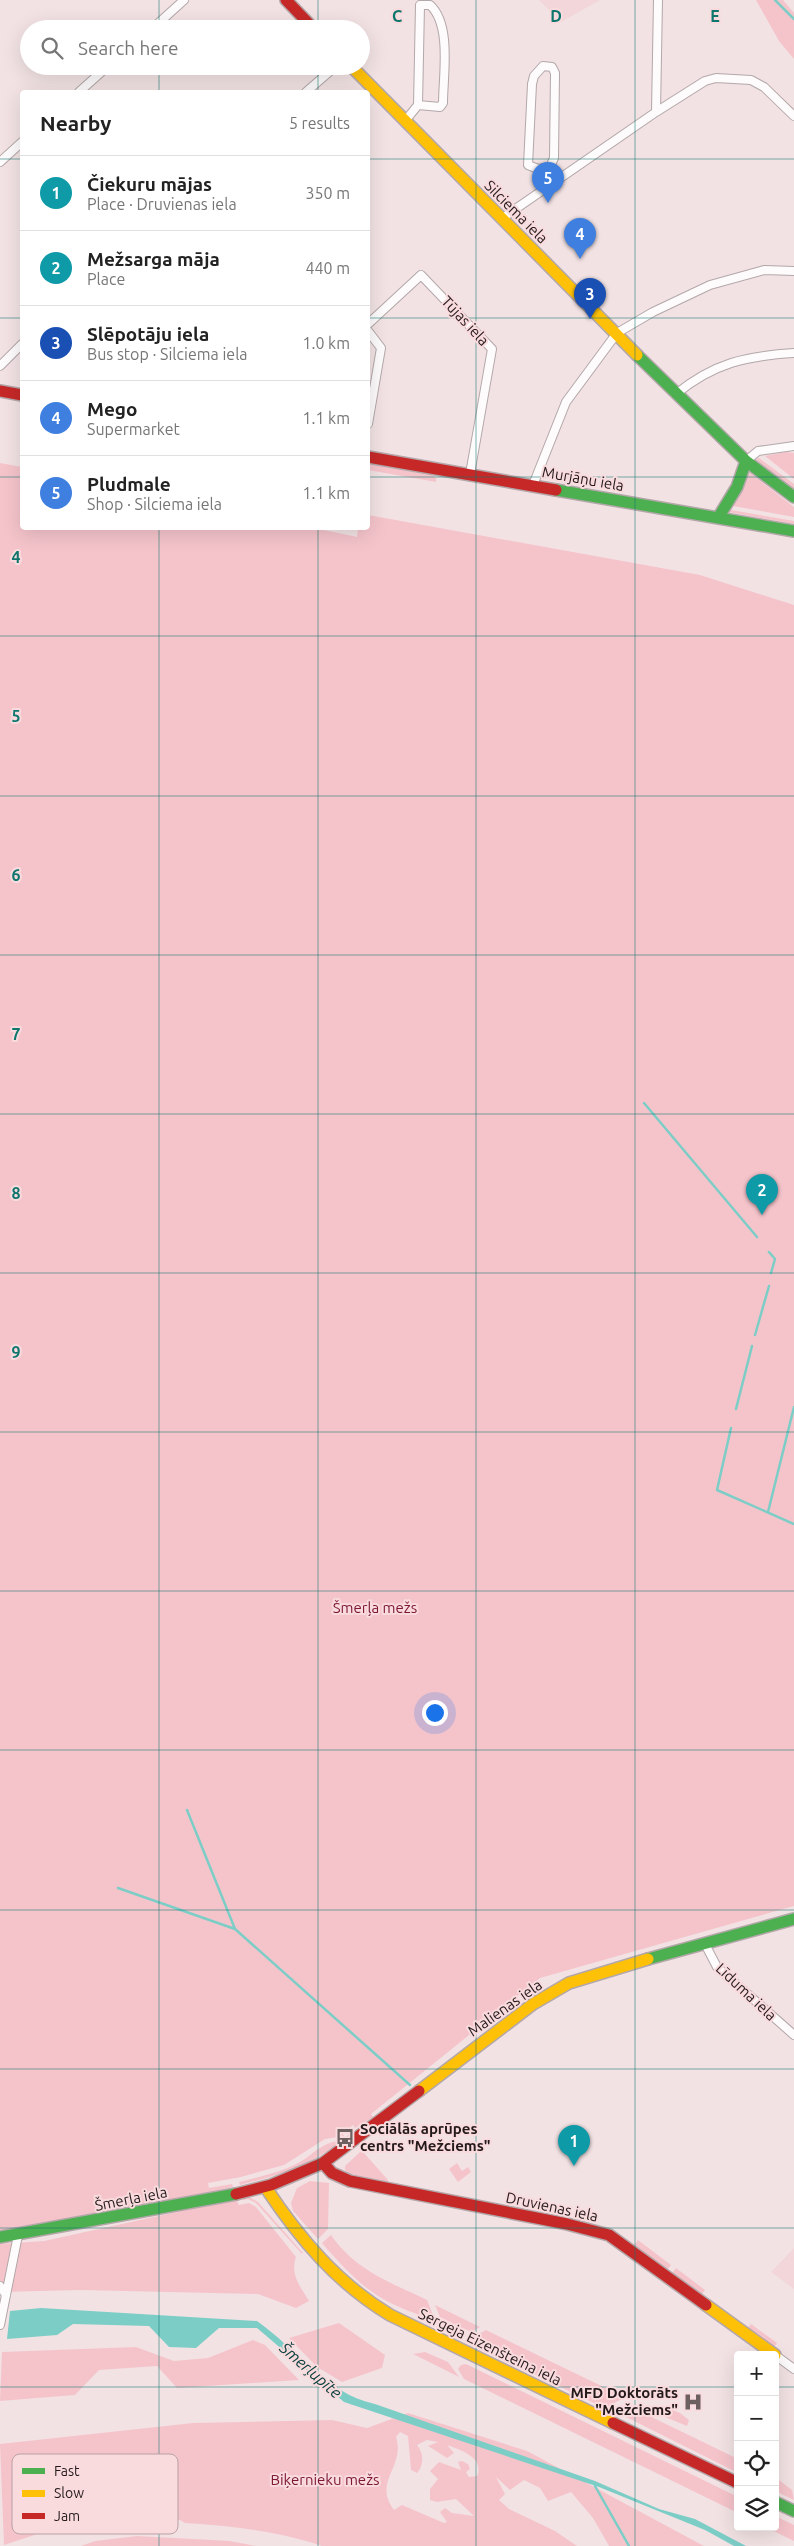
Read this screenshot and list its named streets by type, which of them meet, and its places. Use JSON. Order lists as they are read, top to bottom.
{
  "streets": {
    "street": [
      "Silciema iela",
      "Tūjas iela",
      "Murjāņu iela",
      "Līduma iela",
      "Malienas iela",
      "Šmerļa iela",
      "Druvienas iela",
      "Sergeja Eizenšteina iela"
    ]
  },
  "crossings": [
    ["Tūjas iela", "Murjāņu iela"],
    ["Līduma iela", "Malienas iela"],
    ["Malienas iela", "Šmerļa iela"],
    ["Malienas iela", "Druvienas iela"],
    ["Malienas iela", "Sergeja Eizenšteina iela"],
    ["Šmerļa iela", "Sergeja Eizenšteina iela"]
  ],
  "water": ["Šmerļupīte"],
  "parks": ["Šmerļa mežs", "Biķernieku mežs"],
  "places": {
    "bus stop": ["Sociālās aprūpes centrs \"Mežciems\""],
    "hospital": ["MFD Doktorāts \"Mežciems\""]
  },
  "legend": ["Fast", "Slow", "Jam"],
  "page": {
    "search": "Search here",
    "heading": ["Nearby", "5 results"],
    "list": [
      {
        "mark": "1",
        "name": "Čiekuru mājas",
        "note": "Place · Druvienas iela",
        "value": "350 m"
      },
      {
        "mark": "2",
        "name": "Mežsarga māja",
        "note": "Place",
        "value": "440 m"
      },
      {
        "mark": "3",
        "name": "Slēpotāju iela",
        "note": "Bus stop · Silciema iela",
        "value": "1.0 km"
      },
      {
        "mark": "4",
        "name": "Mego",
        "note": "Supermarket",
        "value": "1.1 km"
      },
      {
        "mark": "5",
        "name": "Pludmale",
        "note": "Shop · Silciema iela",
        "value": "1.1 km"
      }
    ],
    "pins": [
      "5",
      "4",
      "3",
      "2",
      "1"
    ],
    "map_buttons": ["+", "−"]
  },
  "grid": {
    "columns": ["C", "D", "E"],
    "rows": [
      "4",
      "5",
      "6",
      "7",
      "8",
      "9"
    ]
  }
}
